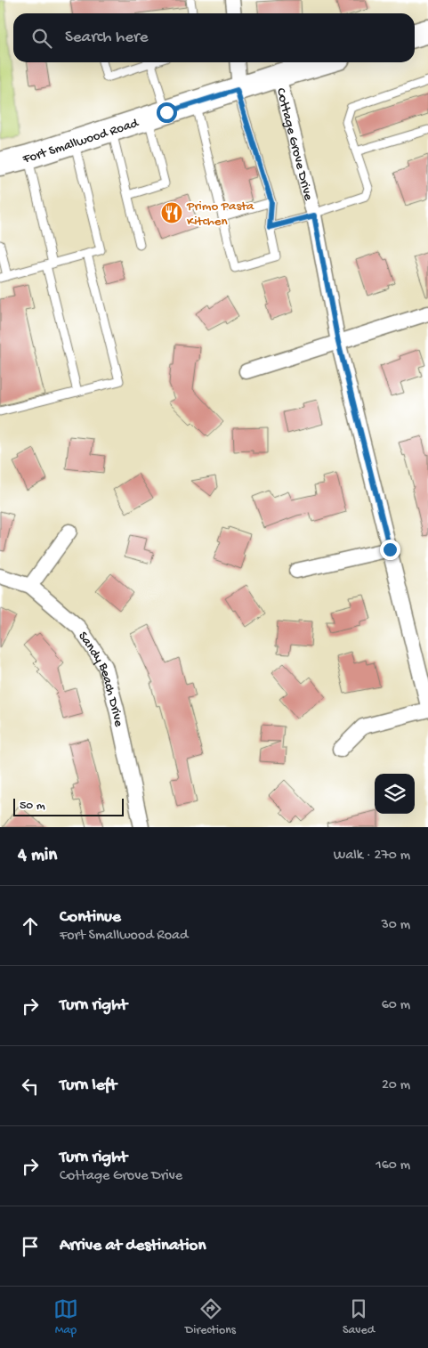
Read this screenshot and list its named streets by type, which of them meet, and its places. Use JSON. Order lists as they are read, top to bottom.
{
  "streets": {
    "main road": ["Fort Smallwood Road"],
    "street": ["Cottage Grove Drive", "Sandy Beach Drive"]
  },
  "crossings": [
    ["Fort Smallwood Road", "Cottage Grove Drive"]
  ],
  "places": {
    "restaurant": ["Primo Pasta Kitchen"]
  },
  "scale_bar": "50 m",
  "page": {
    "search": "Search here",
    "scale": "50 m",
    "heading": ["4 min", "Walk · 270 m"],
    "list": [
      ["Continue", "Fort Smallwood Road", "30 m"],
      ["Turn right", "60 m"],
      ["Turn left", "20 m"],
      ["Turn right", "Cottage Grove Drive", "160 m"],
      "Arrive at destination"
    ],
    "nav": ["Map", "Directions", "Saved"]
  }
}
